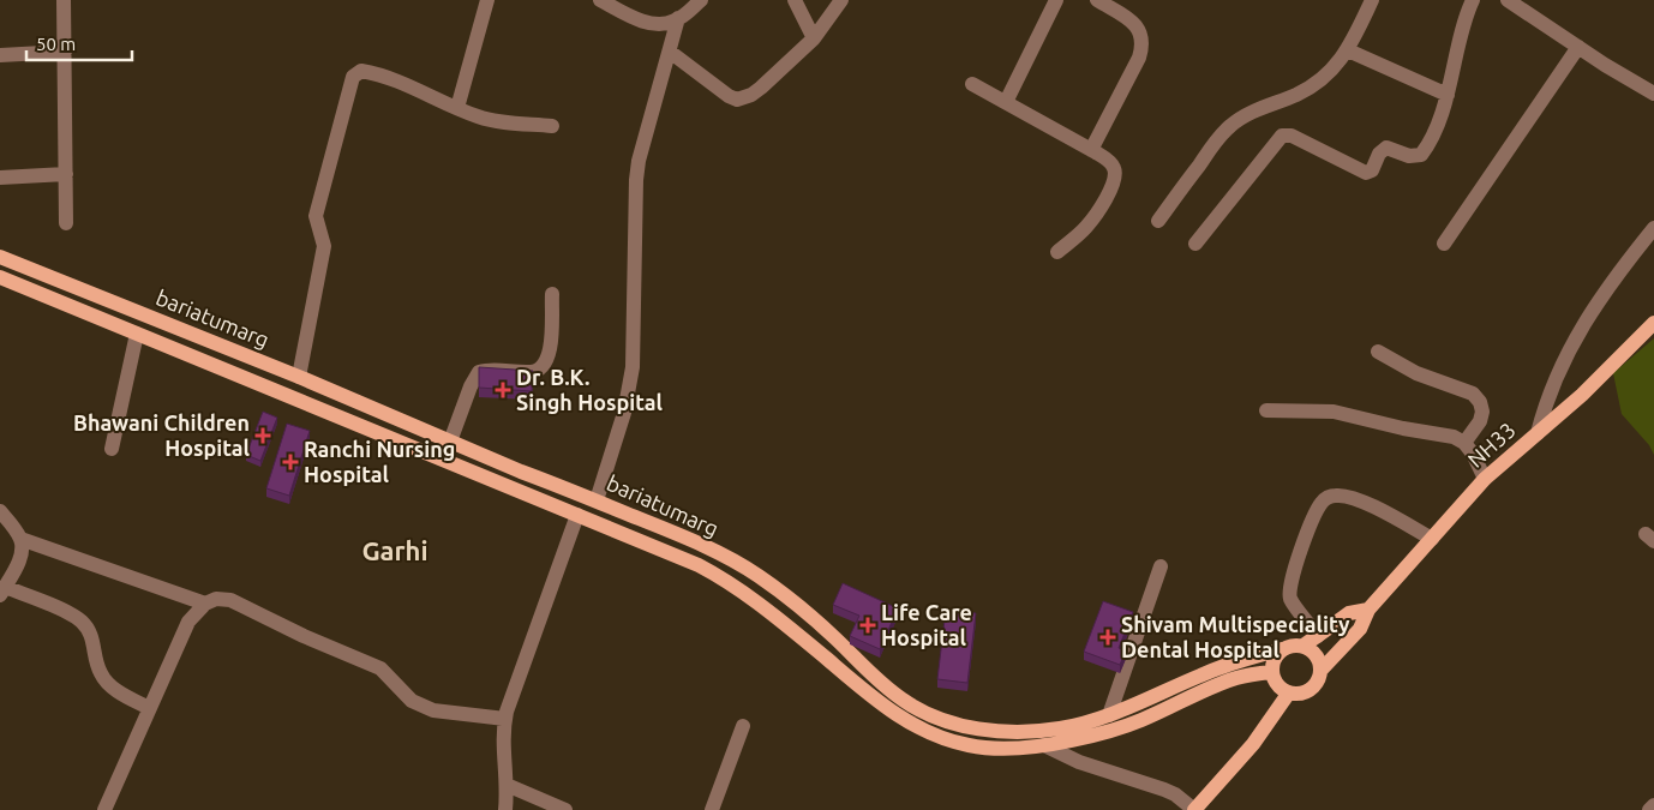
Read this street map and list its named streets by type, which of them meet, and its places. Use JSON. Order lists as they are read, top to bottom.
{
  "streets": {
    "main road": ["bariatumarg", "NH33"]
  },
  "crossings": [
    ["bariatumarg", "NH33"]
  ],
  "districts": ["Garhi"],
  "places": {
    "health": [
      "Dr. B.K. Singh Hospital",
      "Bhawani Children Hospital",
      "Ranchi Nursing Hospital",
      "Life Care Hospital",
      "Shivam Multispeciality Dental Hospital"
    ]
  },
  "scale_bar": "50 m"
}
